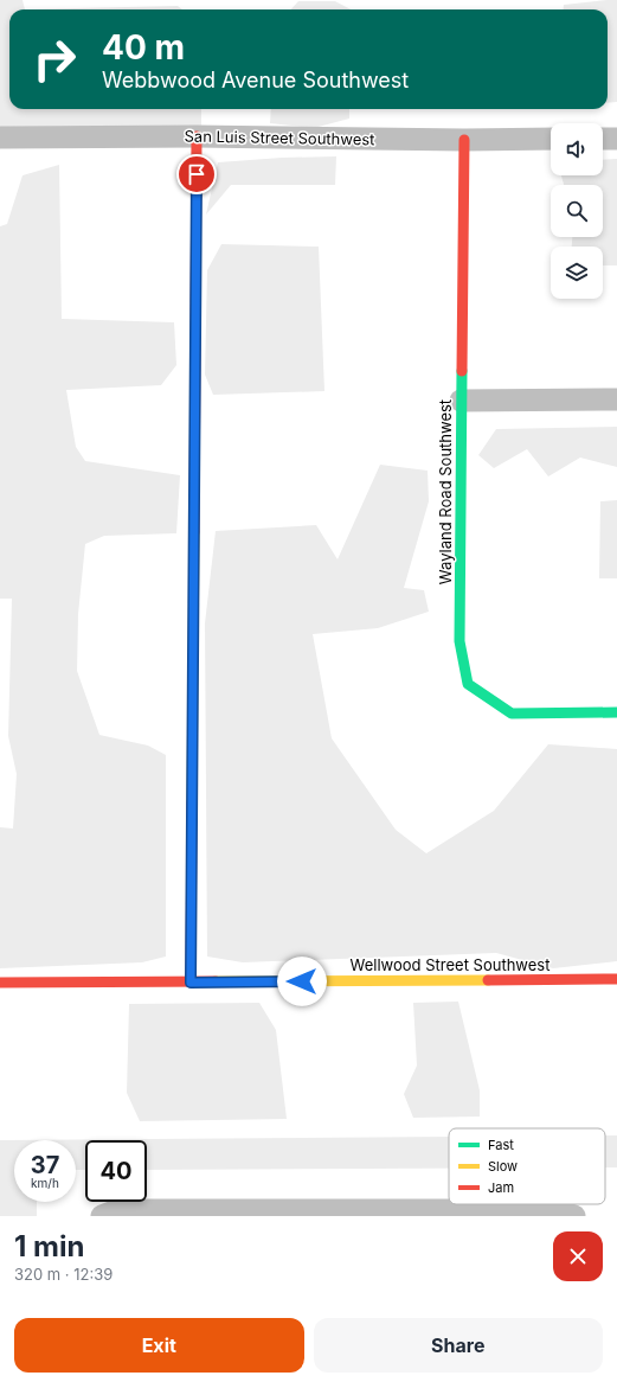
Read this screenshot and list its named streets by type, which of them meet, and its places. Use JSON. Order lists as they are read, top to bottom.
{
  "streets": {
    "street": ["San Luis Street Southwest", "Wayland Road Southwest", "Wellwood Street Southwest"]
  },
  "crossings": [
    ["San Luis Street Southwest", "Wayland Road Southwest"]
  ],
  "legend": ["Fast", "Slow", "Jam"],
  "page": {
    "turn": ["40 m", "Webbwood Avenue Southwest"],
    "speed": "37 km/h",
    "limit": "40",
    "heading": ["1 min", "320 m · 12:39"],
    "buttons": ["Exit", "Share"]
  }
}
